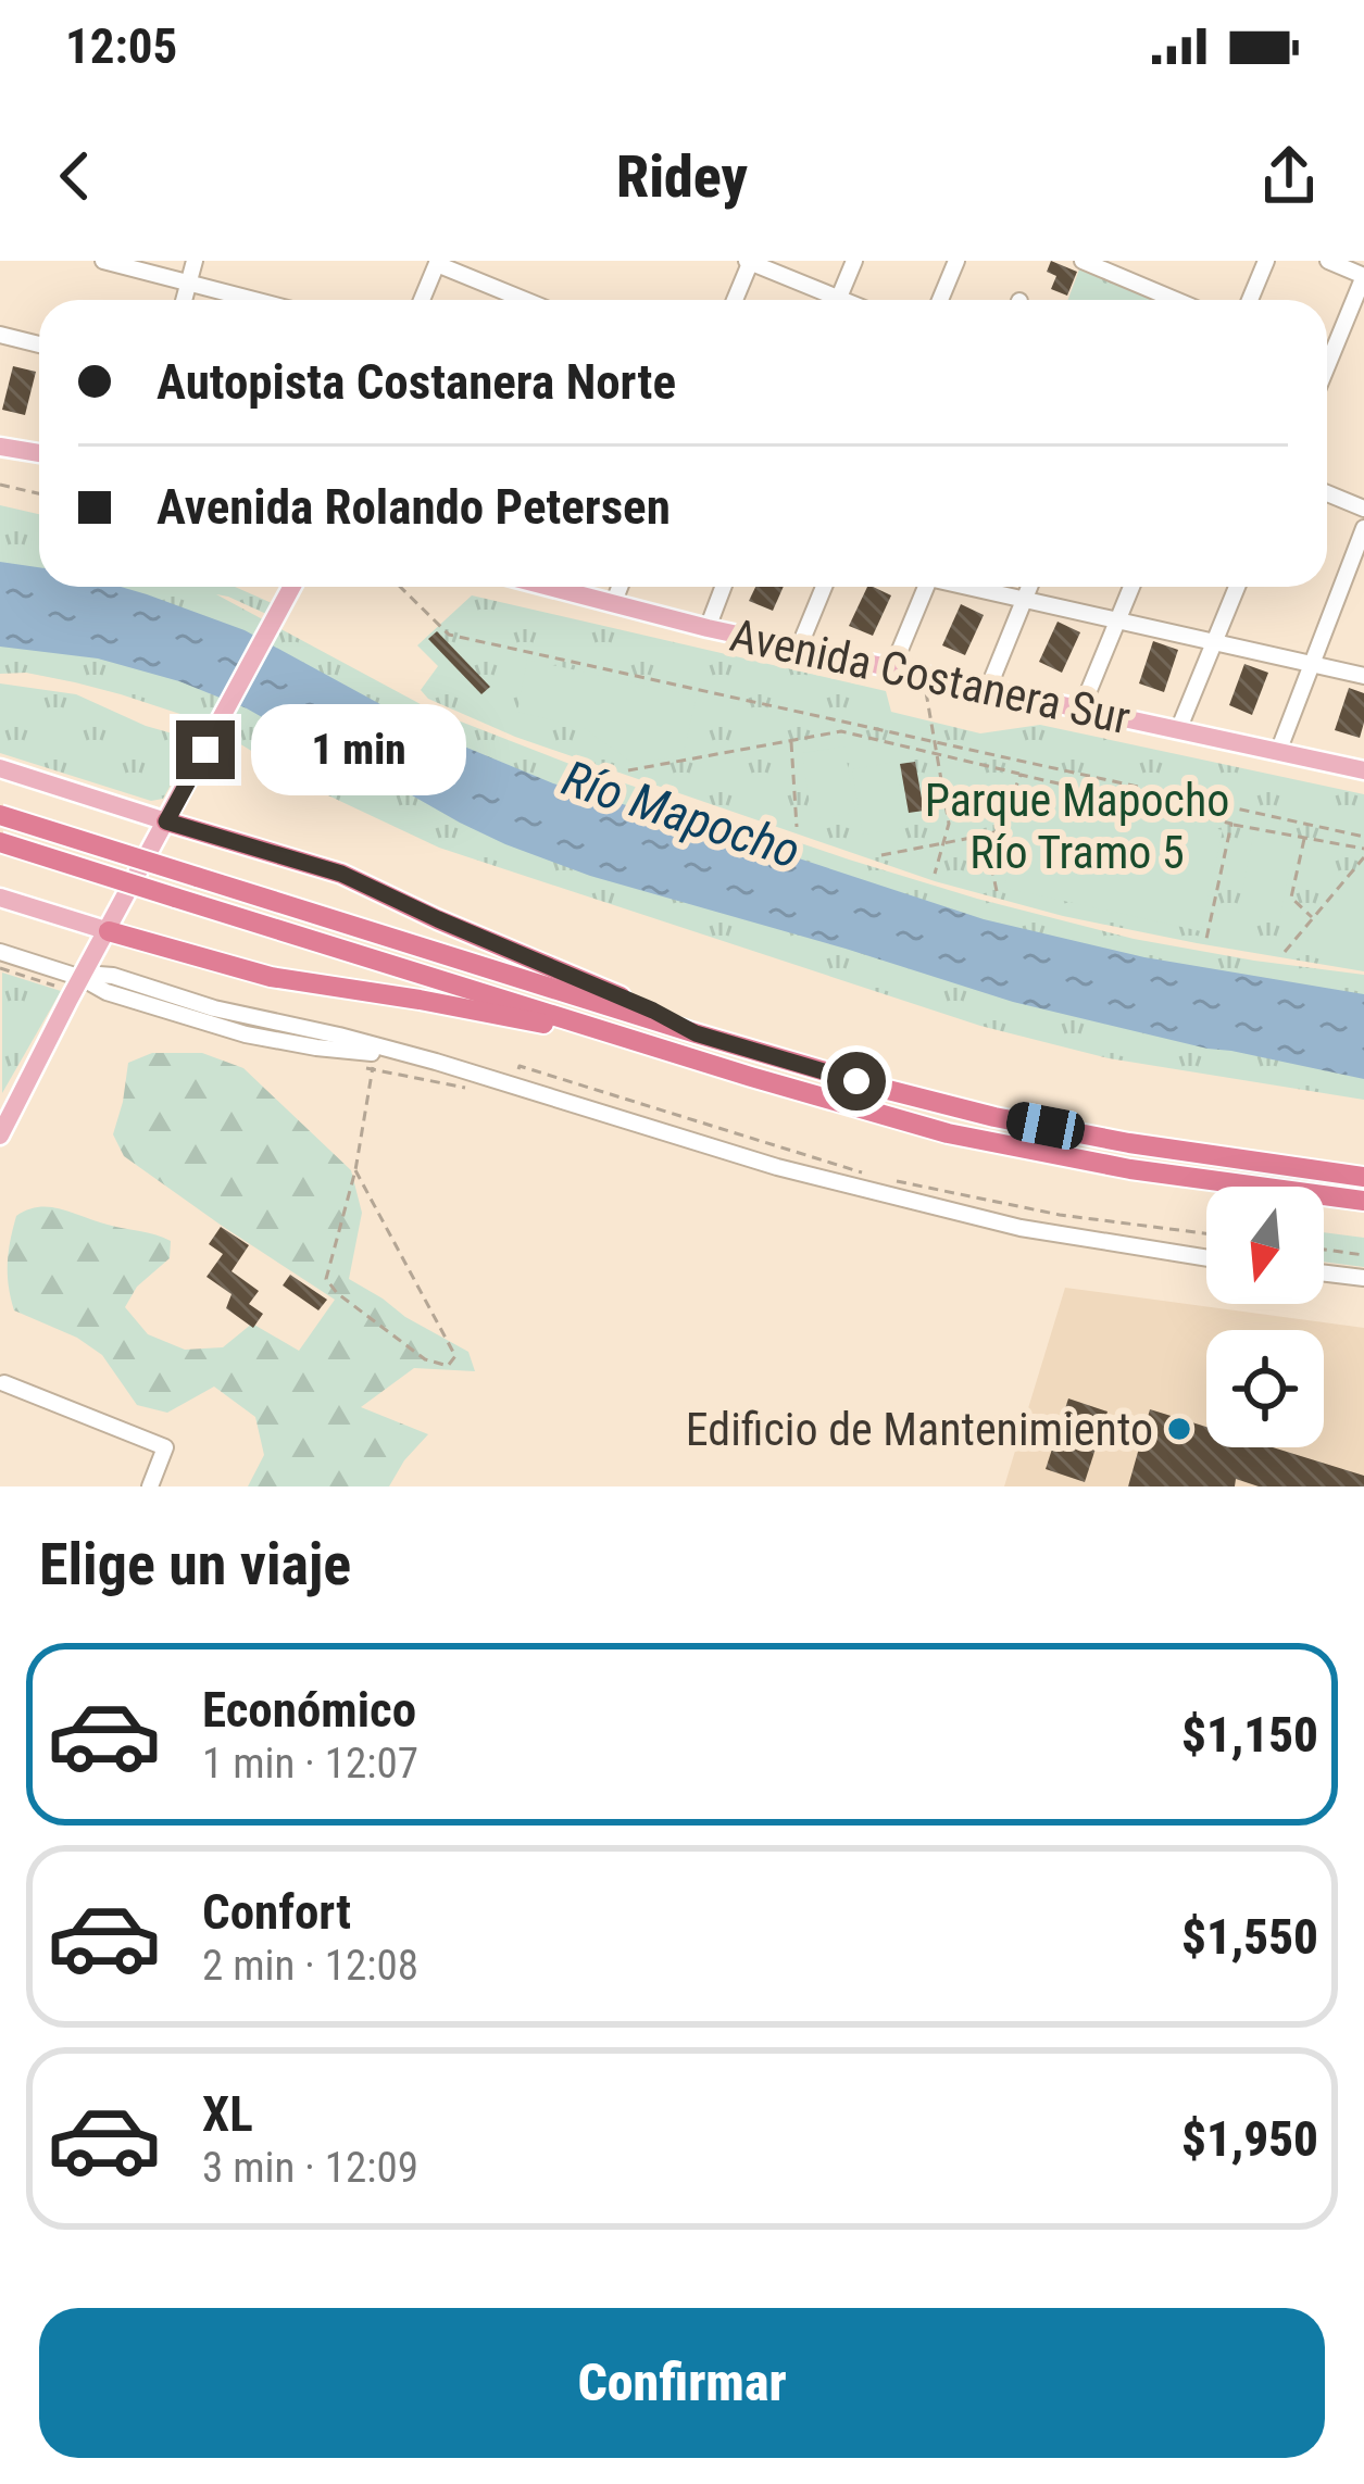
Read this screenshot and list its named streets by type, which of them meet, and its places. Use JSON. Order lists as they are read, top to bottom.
{
  "streets": {
    "main road": ["Avenida Costanera Sur"]
  },
  "water": ["Río Mapocho"],
  "parks": ["Parque Mapocho Río Tramo 5"],
  "places": ["Edificio de Mantenimiento"],
  "north": "bottom",
  "page": {
    "status": "12:05",
    "header": "Ridey",
    "banner": ["Autopista Costanera Norte", "Avenida Rolando Petersen"],
    "bubble": "1 min",
    "heading": "Elige un viaje",
    "list": [
      {
        "name": "Económico",
        "note": "1 min · 12:07",
        "value": "$1,150"
      },
      {
        "name": "Confort",
        "note": "2 min · 12:08",
        "value": "$1,550"
      },
      {
        "name": "XL",
        "note": "3 min · 12:09",
        "value": "$1,950"
      }
    ],
    "buttons": "Confirmar"
  }
}
